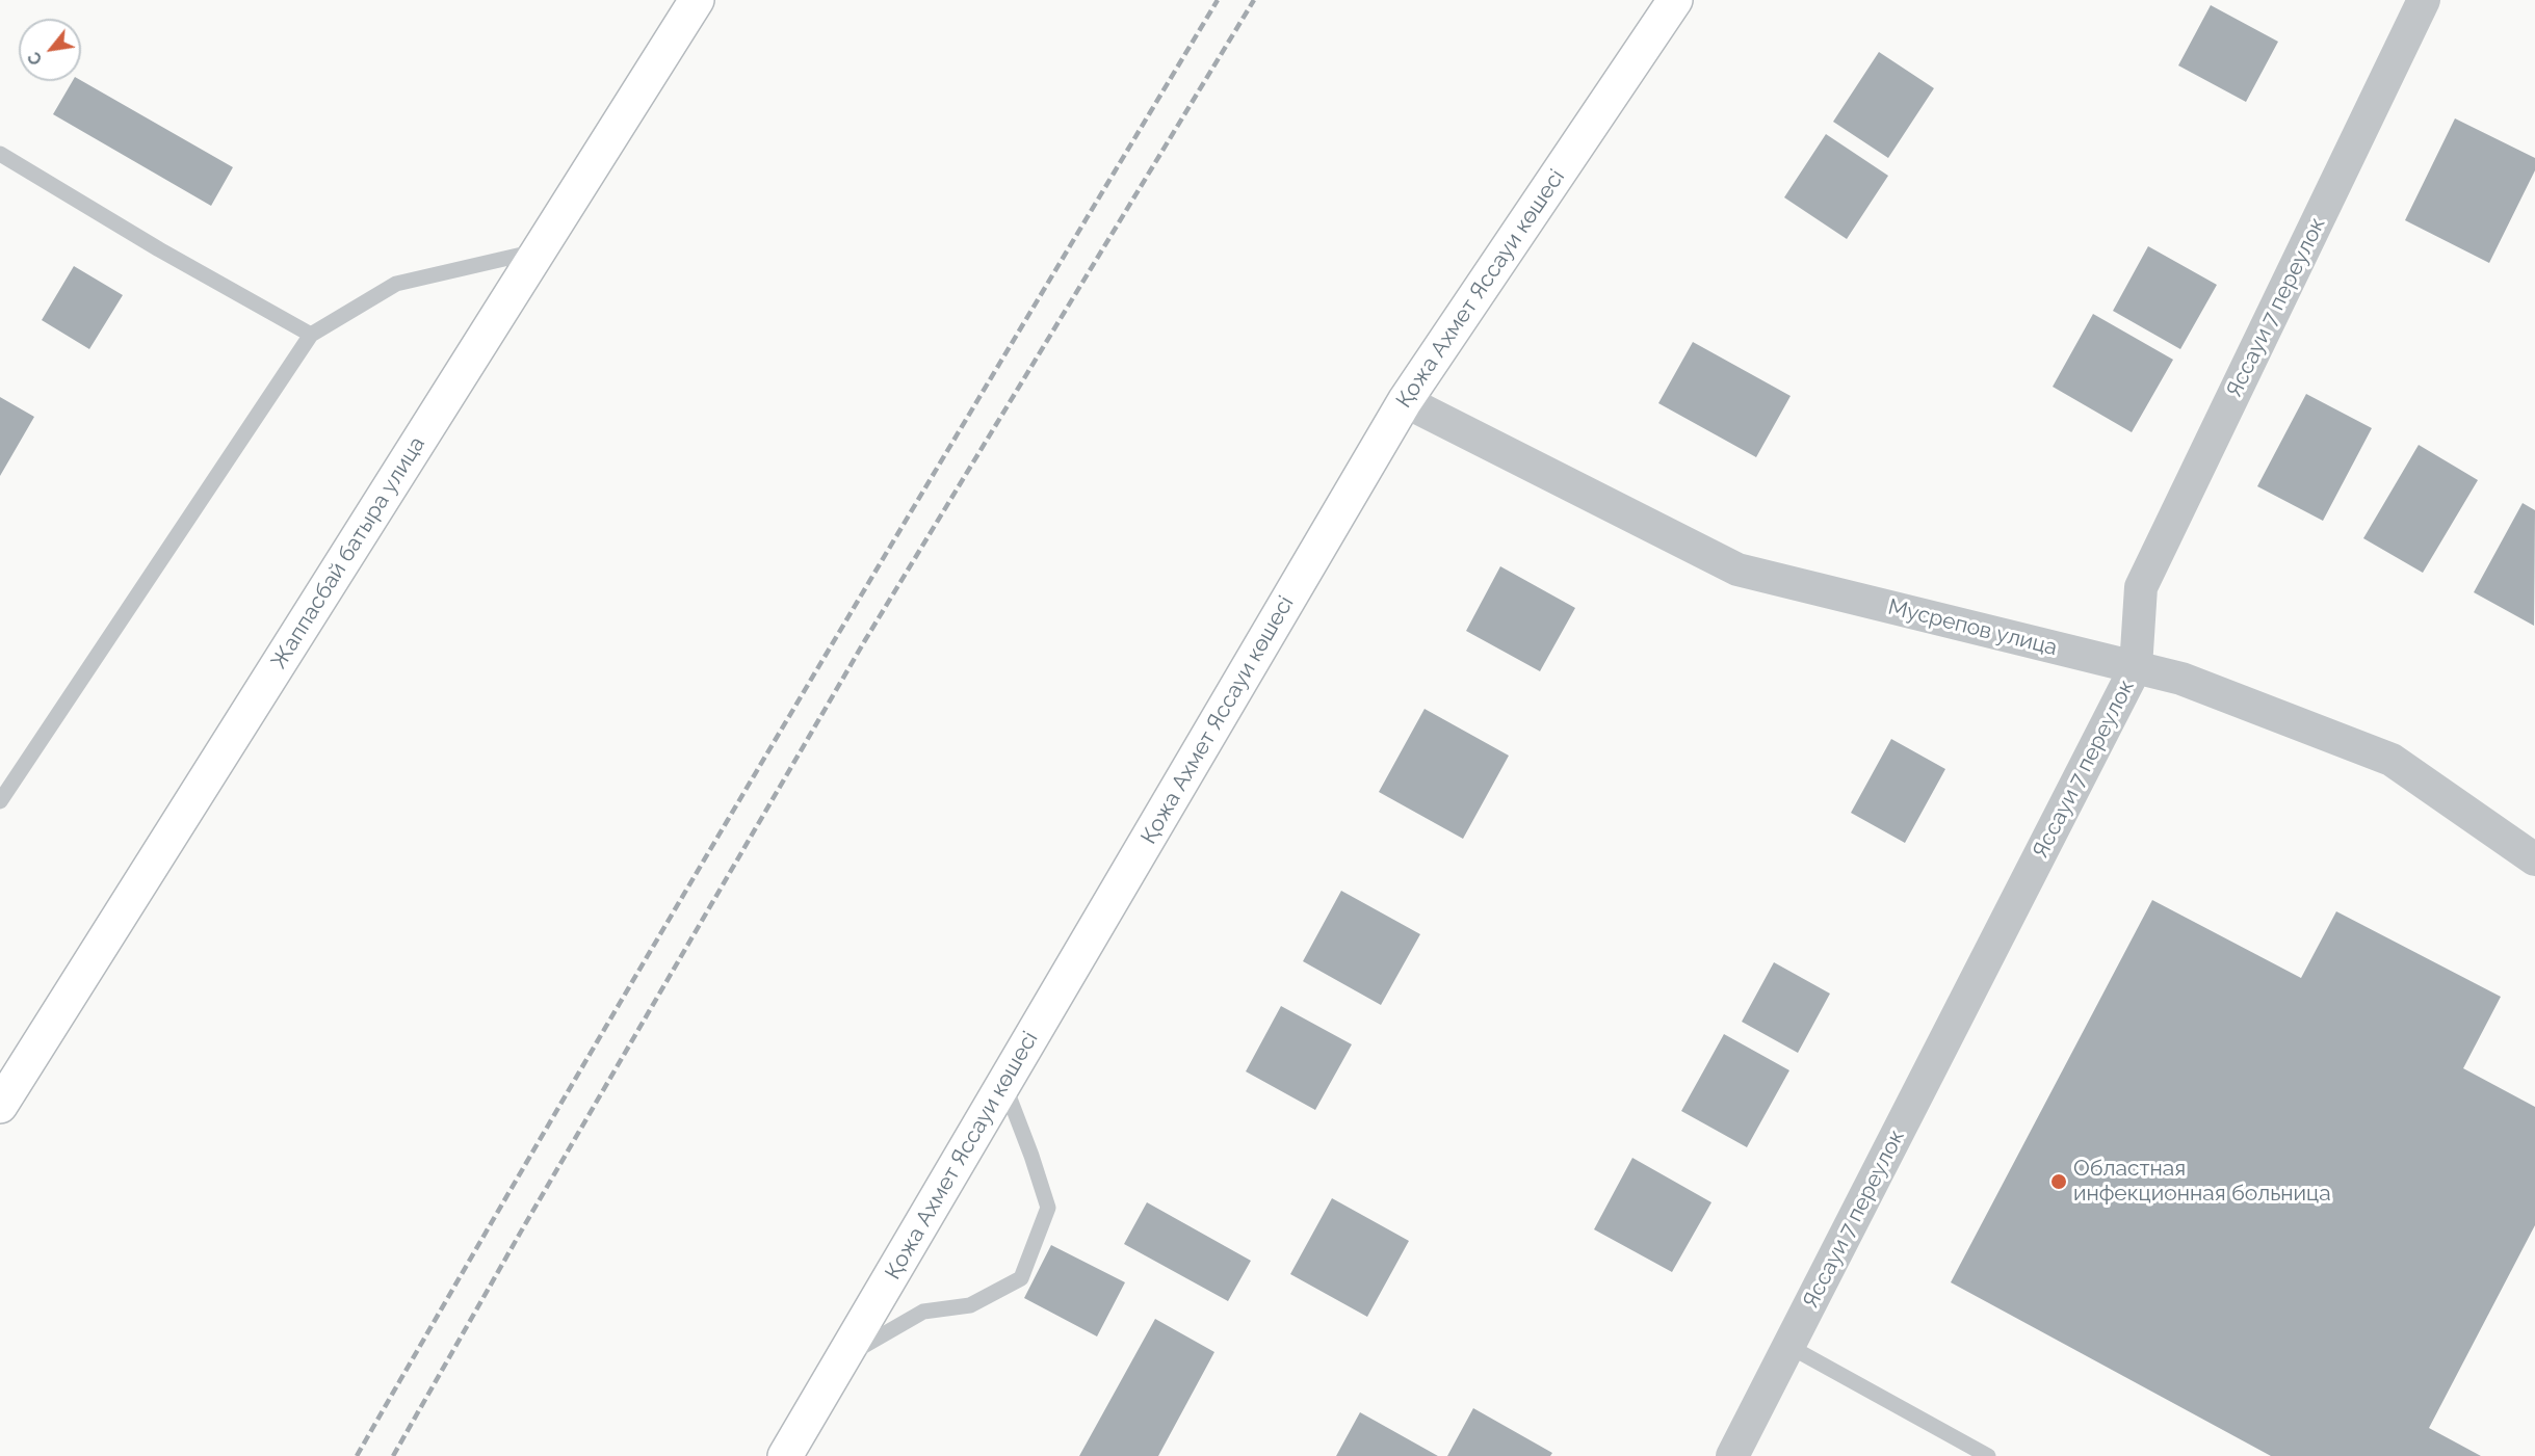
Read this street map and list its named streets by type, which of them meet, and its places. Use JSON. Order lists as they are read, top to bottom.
{
  "streets": {
    "street": [
      "Қожа Ахмет Яссауи көшесі",
      "Яссауи 7 переулок",
      "Жаппасбай батыра улица",
      "Мусрепов улица"
    ]
  },
  "crossings": [
    ["Қожа Ахмет Яссауи көшесі", "Мусрепов улица"],
    ["Яссауи 7 переулок", "Мусрепов улица"]
  ],
  "places": ["Областная инфекционная больница"],
  "north": "bottom left"
}
